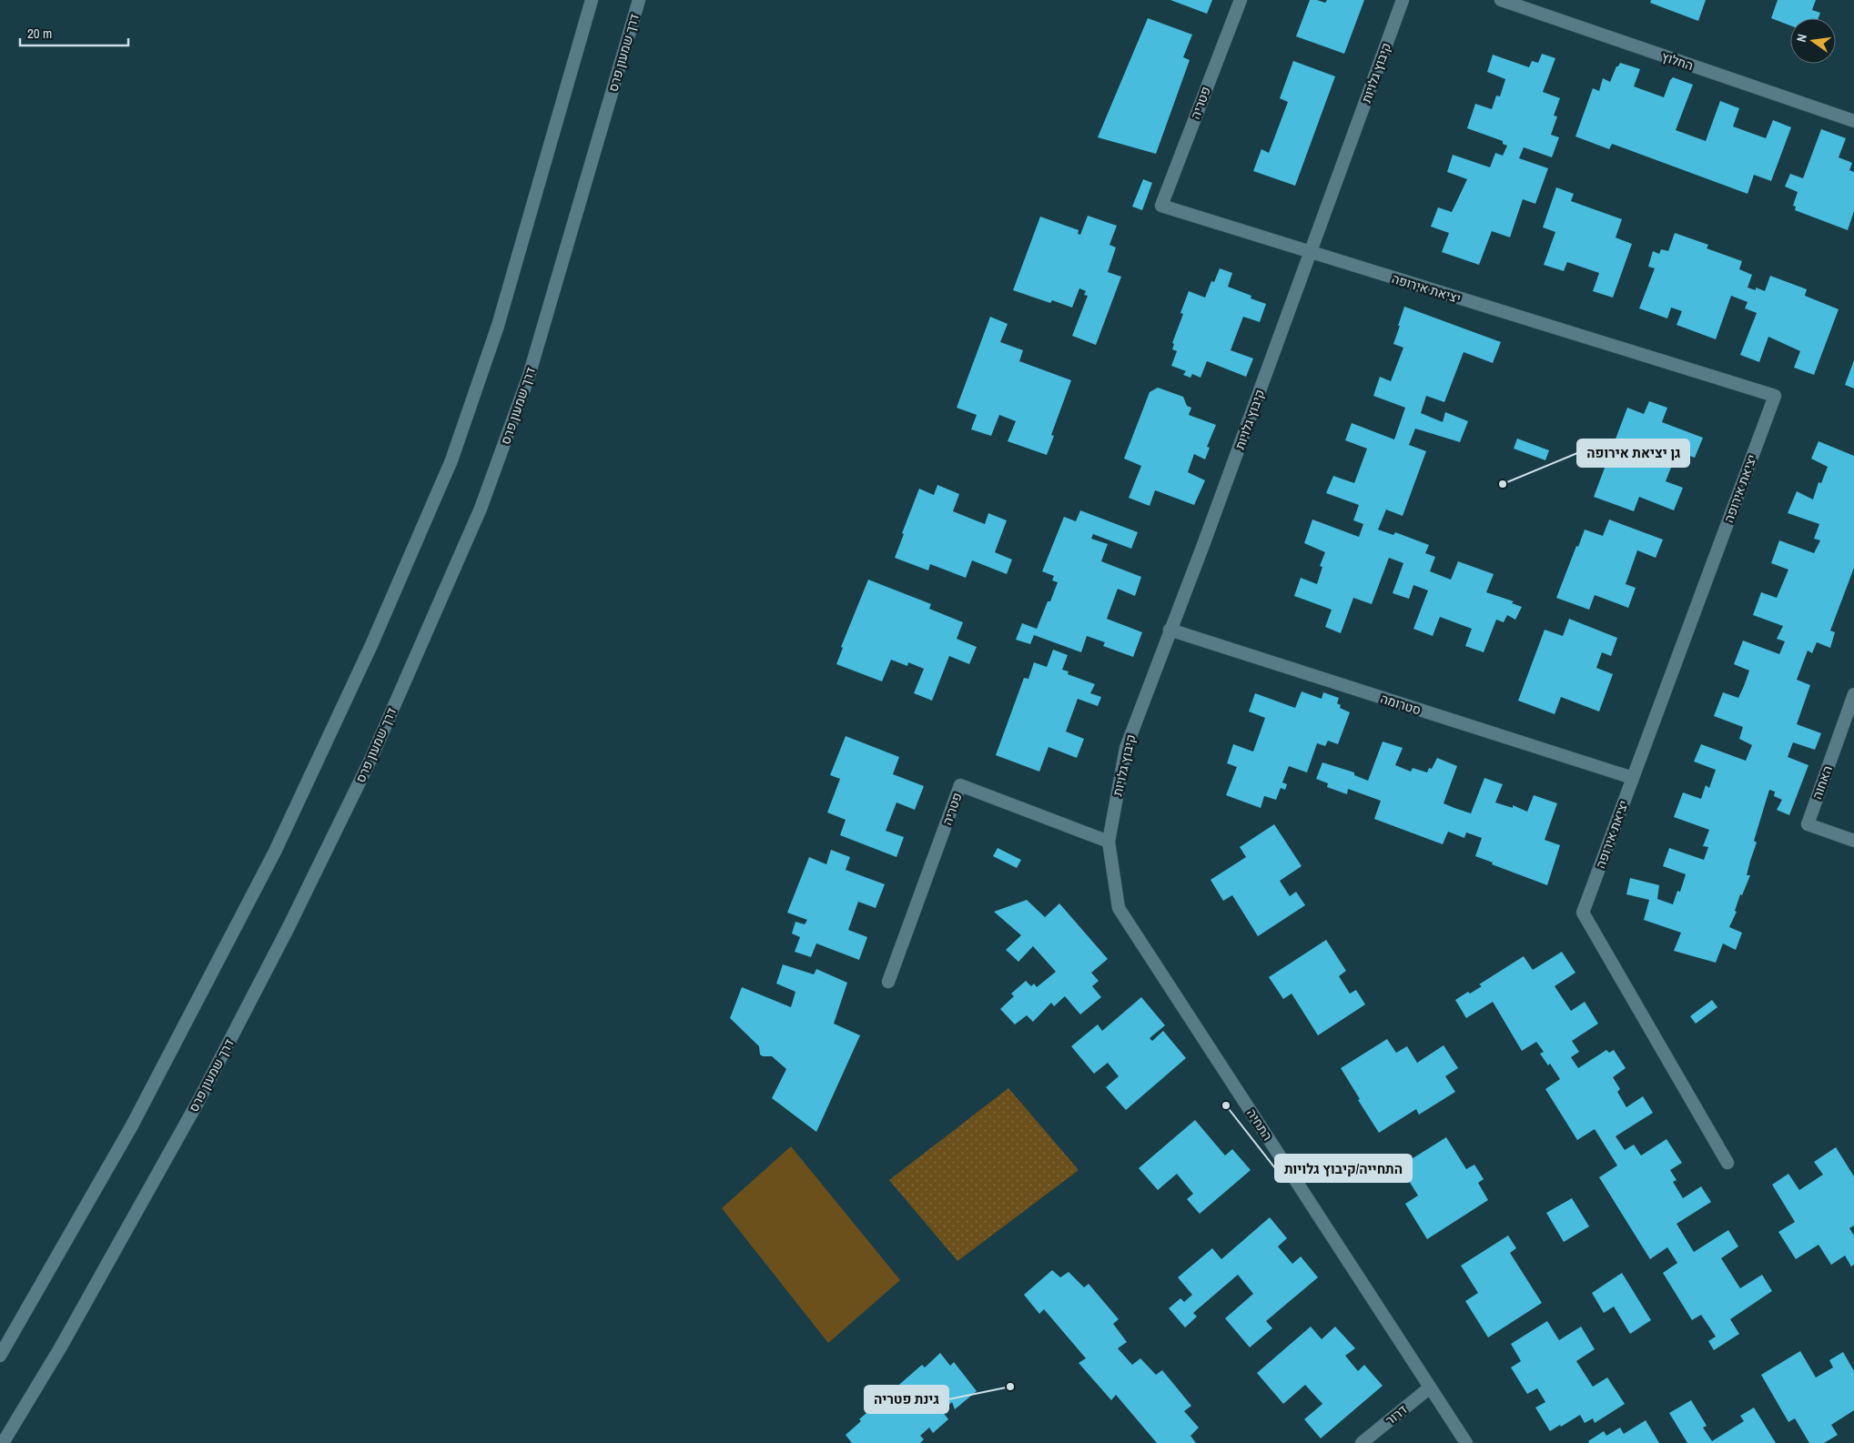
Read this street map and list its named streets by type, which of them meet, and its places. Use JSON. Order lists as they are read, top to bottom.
{
  "streets": {
    "street": [
      "דרך שמעון פרס",
      "החלוץ",
      "קיבוץ גלויות",
      "פטריה",
      "יציאת אירופה",
      "סטרומה",
      "האחוה",
      "התחיה",
      "דרור"
    ]
  },
  "crossings": [
    ["קיבוץ גלויות", "פטריה"],
    ["קיבוץ גלויות", "יציאת אירופה"],
    ["קיבוץ גלויות", "סטרומה"],
    ["קיבוץ גלויות", "התחיה"],
    ["פטריה", "יציאת אירופה"],
    ["פטריה", "התחיה"],
    ["יציאת אירופה", "סטרומה"],
    ["התחיה", "דרור"]
  ],
  "places": ["גן יציאת אירופה", "התחייה/קיבוץ גלויות", "גינת פטריה"],
  "scale_bar": "20 m",
  "north": "left"
}
